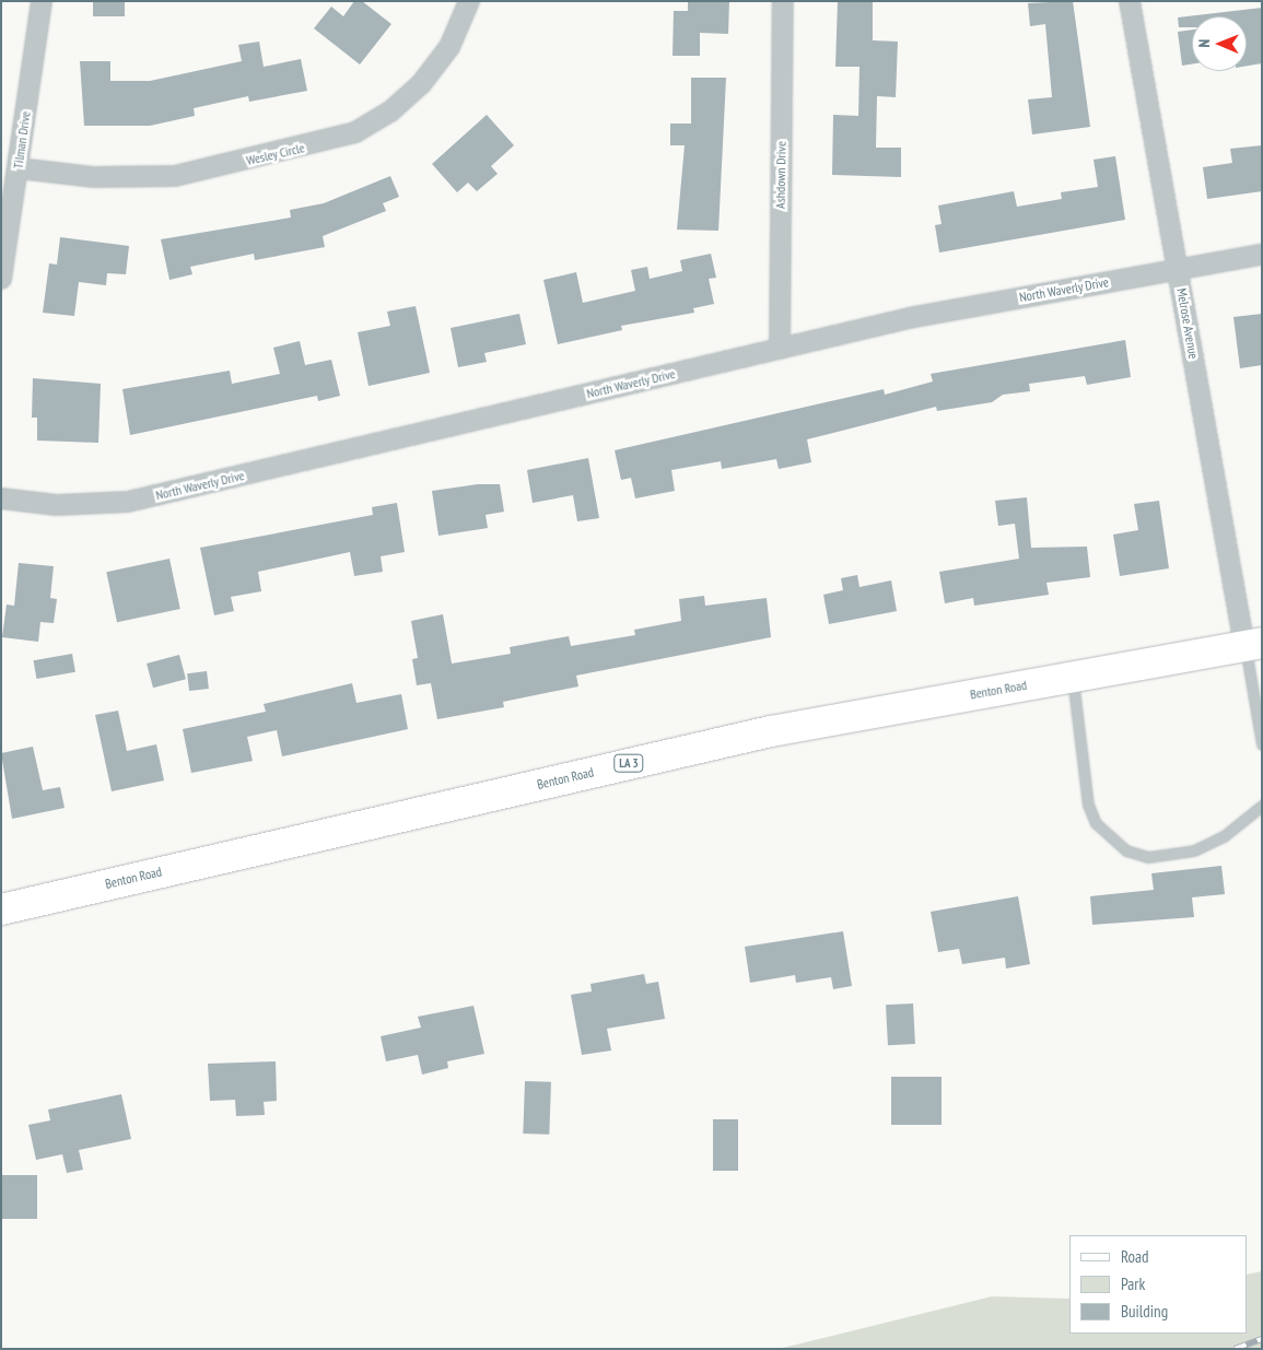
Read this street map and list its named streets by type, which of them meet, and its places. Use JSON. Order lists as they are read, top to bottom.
{
  "streets": {
    "main road": ["Benton Road", "LA 3"],
    "street": [
      "Tilman Drive",
      "Wesley Circle",
      "Ashdown Drive",
      "North Waverly Drive",
      "Melrose Avenue"
    ]
  },
  "crossings": [
    ["Tilman Drive", "Wesley Circle"],
    ["Ashdown Drive", "North Waverly Drive"],
    ["North Waverly Drive", "Melrose Avenue"],
    ["Melrose Avenue", "Benton Road"]
  ],
  "legend": ["Road", "Park", "Building"],
  "north": "left"
}
